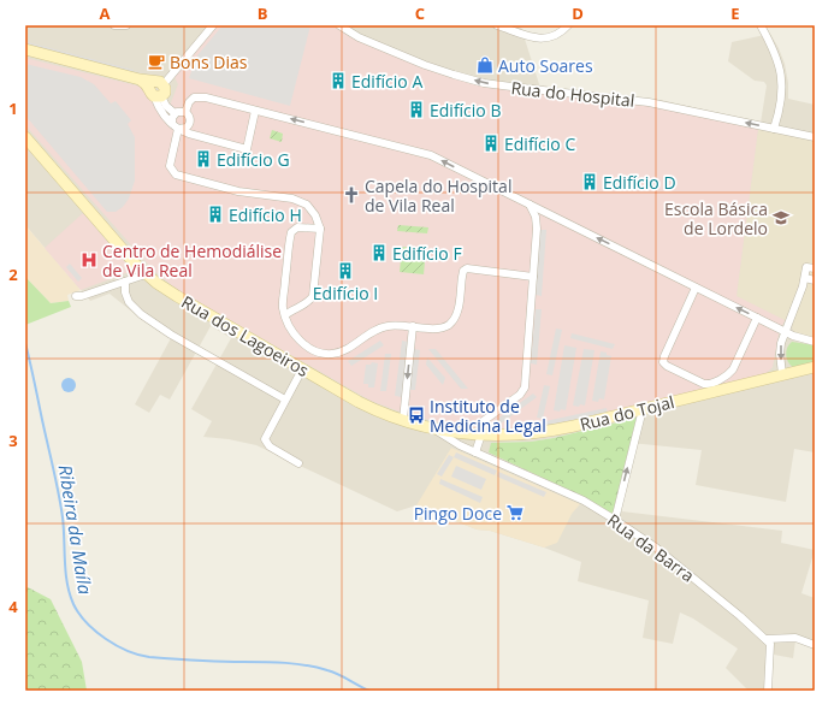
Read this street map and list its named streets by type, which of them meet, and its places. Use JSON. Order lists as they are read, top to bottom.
{
  "streets": {
    "main road": ["Rua dos Lagoeiros", "Rua do Tojal"],
    "street": ["Rua do Hospital", "Rua da Barra"]
  },
  "crossings": [
    ["Rua dos Lagoeiros", "Rua do Tojal"],
    ["Rua dos Lagoeiros", "Rua da Barra"],
    ["Rua do Tojal", "Rua da Barra"]
  ],
  "one_way": ["Rua do Hospital"],
  "water": ["Ribeira da Maíla"],
  "places": {
    "cafe": ["Bons Dias"],
    "shop": ["Auto Soares"],
    "building": [
      "Edifício A",
      "Edifício B",
      "Edifício C",
      "Edifício G",
      "Edifício D",
      "Edifício H",
      "Edifício F",
      "Edifício I"
    ],
    "church": ["Capela do Hospital de Vila Real"],
    "school or university": ["Escola Básica de Lordelo"],
    "hospital": ["Centro de Hemodiálise de Vila Real"],
    "bus stop": ["Instituto de Medicina Legal"],
    "supermarket": ["Pingo Doce"]
  },
  "grid": {
    "columns": [
      "A",
      "B",
      "C",
      "D",
      "E"
    ],
    "rows": [
      "1",
      "2",
      "3",
      "4"
    ]
  }
}
